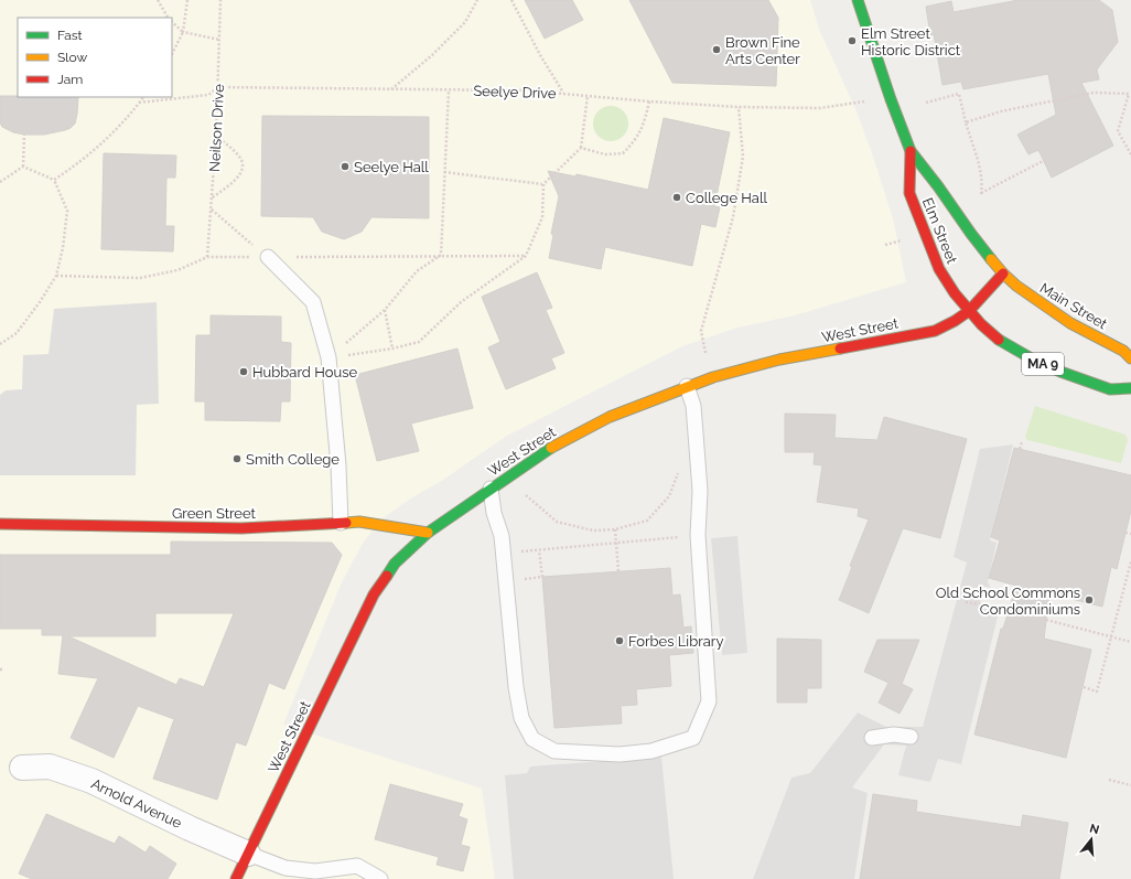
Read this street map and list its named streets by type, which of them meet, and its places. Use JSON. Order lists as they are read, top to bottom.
{
  "streets": {
    "main road": [
      "Elm Street",
      "Main Street",
      "West Street",
      "MA 9",
      "Green Street"
    ],
    "street": ["Arnold Avenue"],
    "path": ["Seelye Drive", "Neilson Drive"]
  },
  "crossings": [
    ["Seelye Drive", "Neilson Drive"],
    ["Seelye Drive", "Elm Street"],
    ["Elm Street", "Main Street"],
    ["Elm Street", "West Street"],
    ["Elm Street", "MA 9"],
    ["Main Street", "West Street"],
    ["West Street", "MA 9"],
    ["West Street", "Green Street"],
    ["West Street", "Arnold Avenue"]
  ],
  "places": [
    "Elm Street Historic District",
    "Brown Fine Arts Center",
    "Seelye Hall",
    "College Hall",
    "Hubbard House",
    "Smith College",
    "Old School Commons Condominiums",
    "Forbes Library"
  ],
  "legend": ["Fast", "Slow", "Jam"],
  "north": "top"
}
